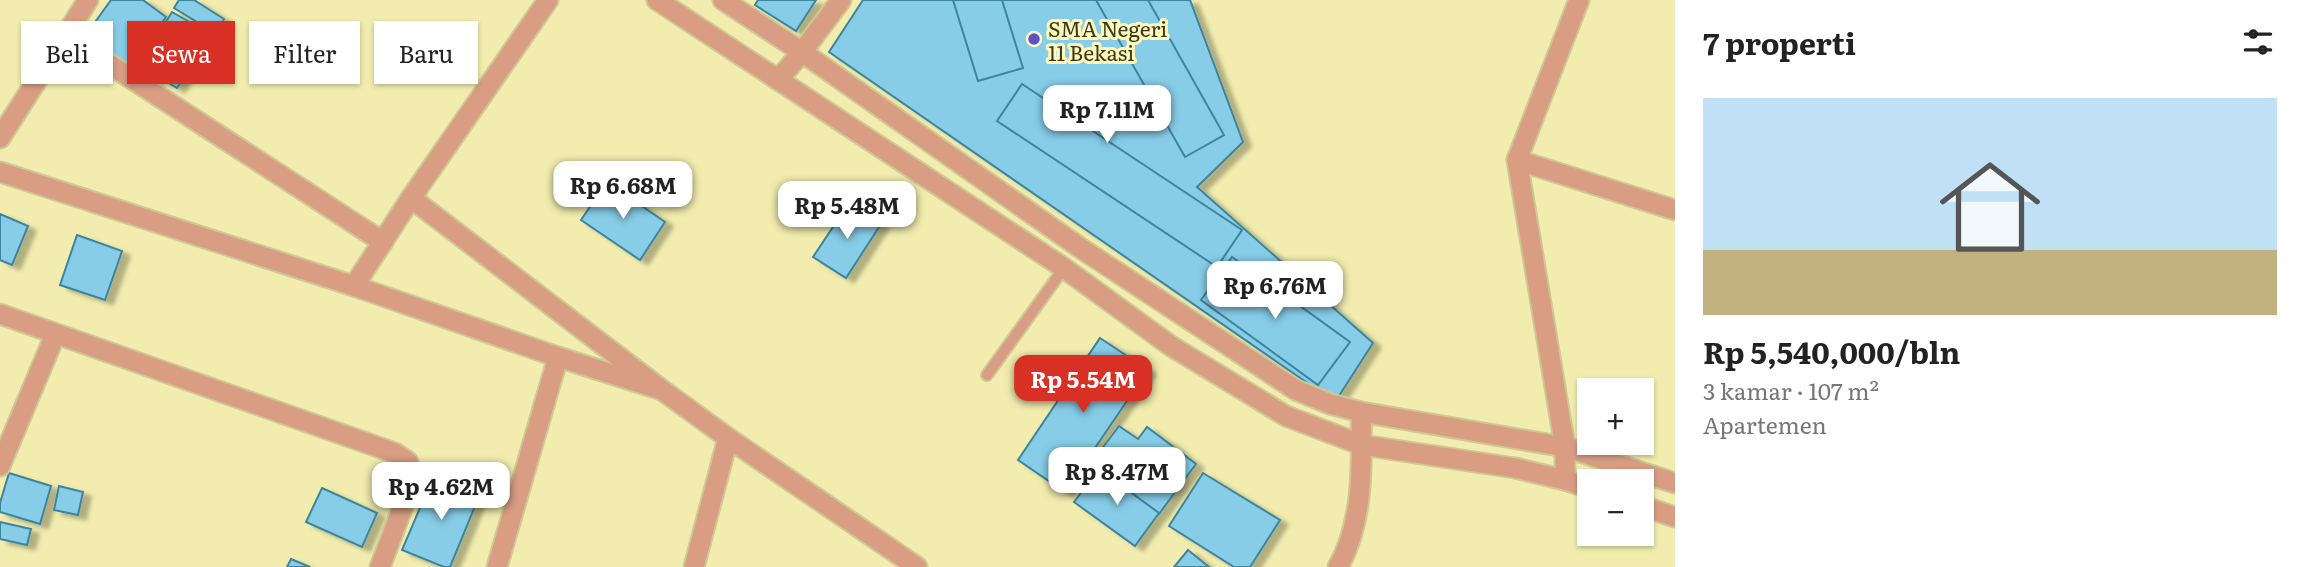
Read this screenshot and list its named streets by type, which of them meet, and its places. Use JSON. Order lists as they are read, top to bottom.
{
  "places": ["SMA Negeri 11 Bekasi"],
  "page": {
    "heading": "7 properti",
    "chip": [
      "Beli",
      "Sewa",
      "Filter",
      "Baru"
    ],
    "list": [
      {
        "name": "Rp 5,540,000/bln",
        "note": "3 kamar · 107 m² · Apartemen"
      }
    ],
    "price": [
      "Rp 7.11M",
      "Rp 6.68M",
      "Rp 5.48M",
      "Rp 6.76M",
      "Rp 5.54M",
      "Rp 8.47M",
      "Rp 4.62M"
    ],
    "map_buttons": ["+", "−"]
  }
}
